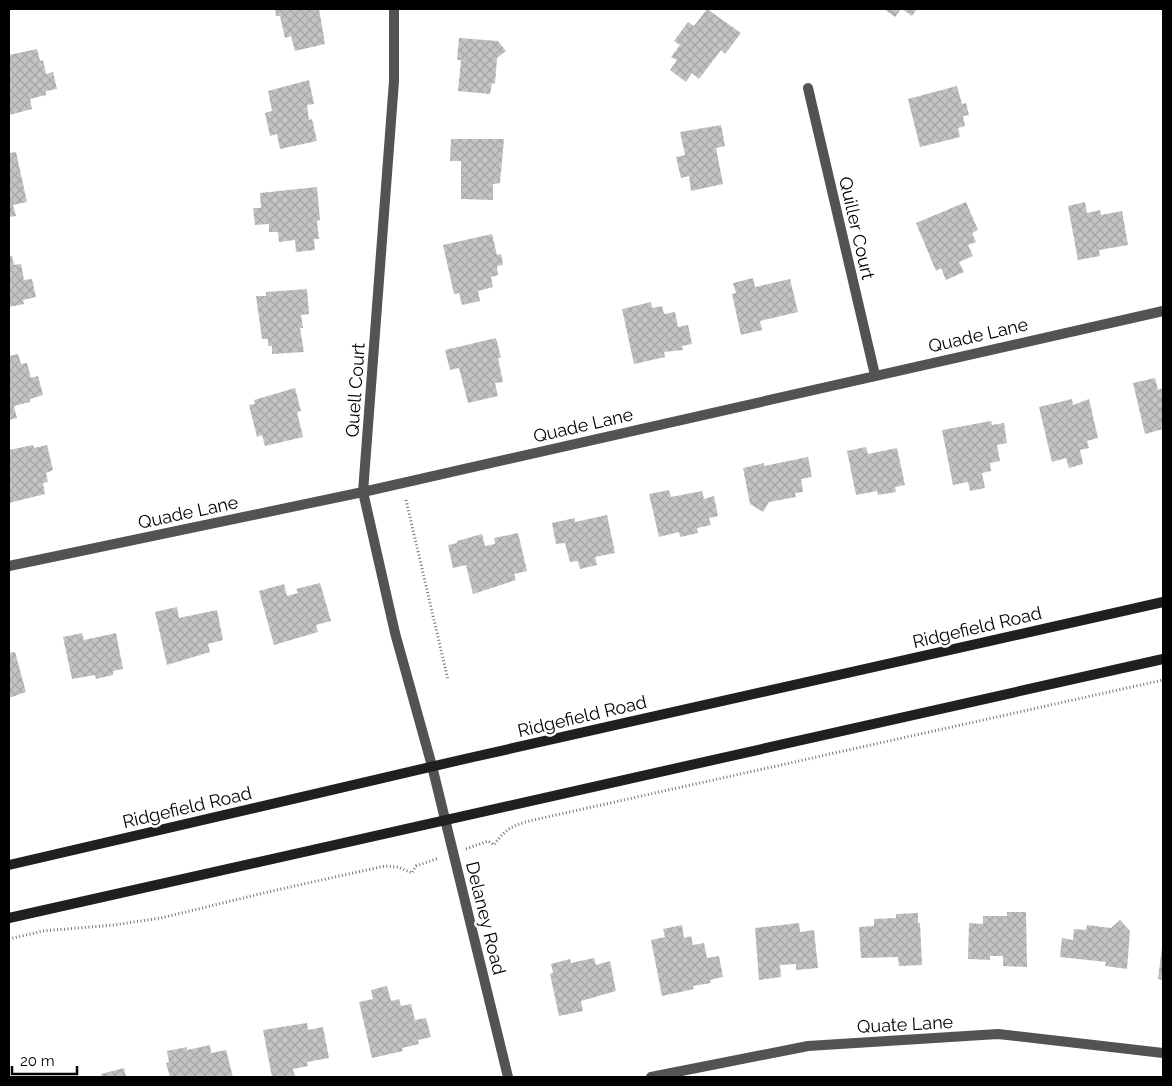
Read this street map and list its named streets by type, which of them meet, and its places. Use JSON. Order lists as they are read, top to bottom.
{
  "streets": {
    "main road": ["Ridgefield Road"],
    "street": [
      "Quiller Court",
      "Quade Lane",
      "Quell Court",
      "Delaney Road",
      "Quate Lane"
    ]
  },
  "crossings": [
    ["Quiller Court", "Quade Lane"],
    ["Quade Lane", "Quell Court"],
    ["Quell Court", "Ridgefield Road"],
    ["Quell Court", "Delaney Road"],
    ["Ridgefield Road", "Delaney Road"]
  ],
  "scale_bar": "20 m"
}
